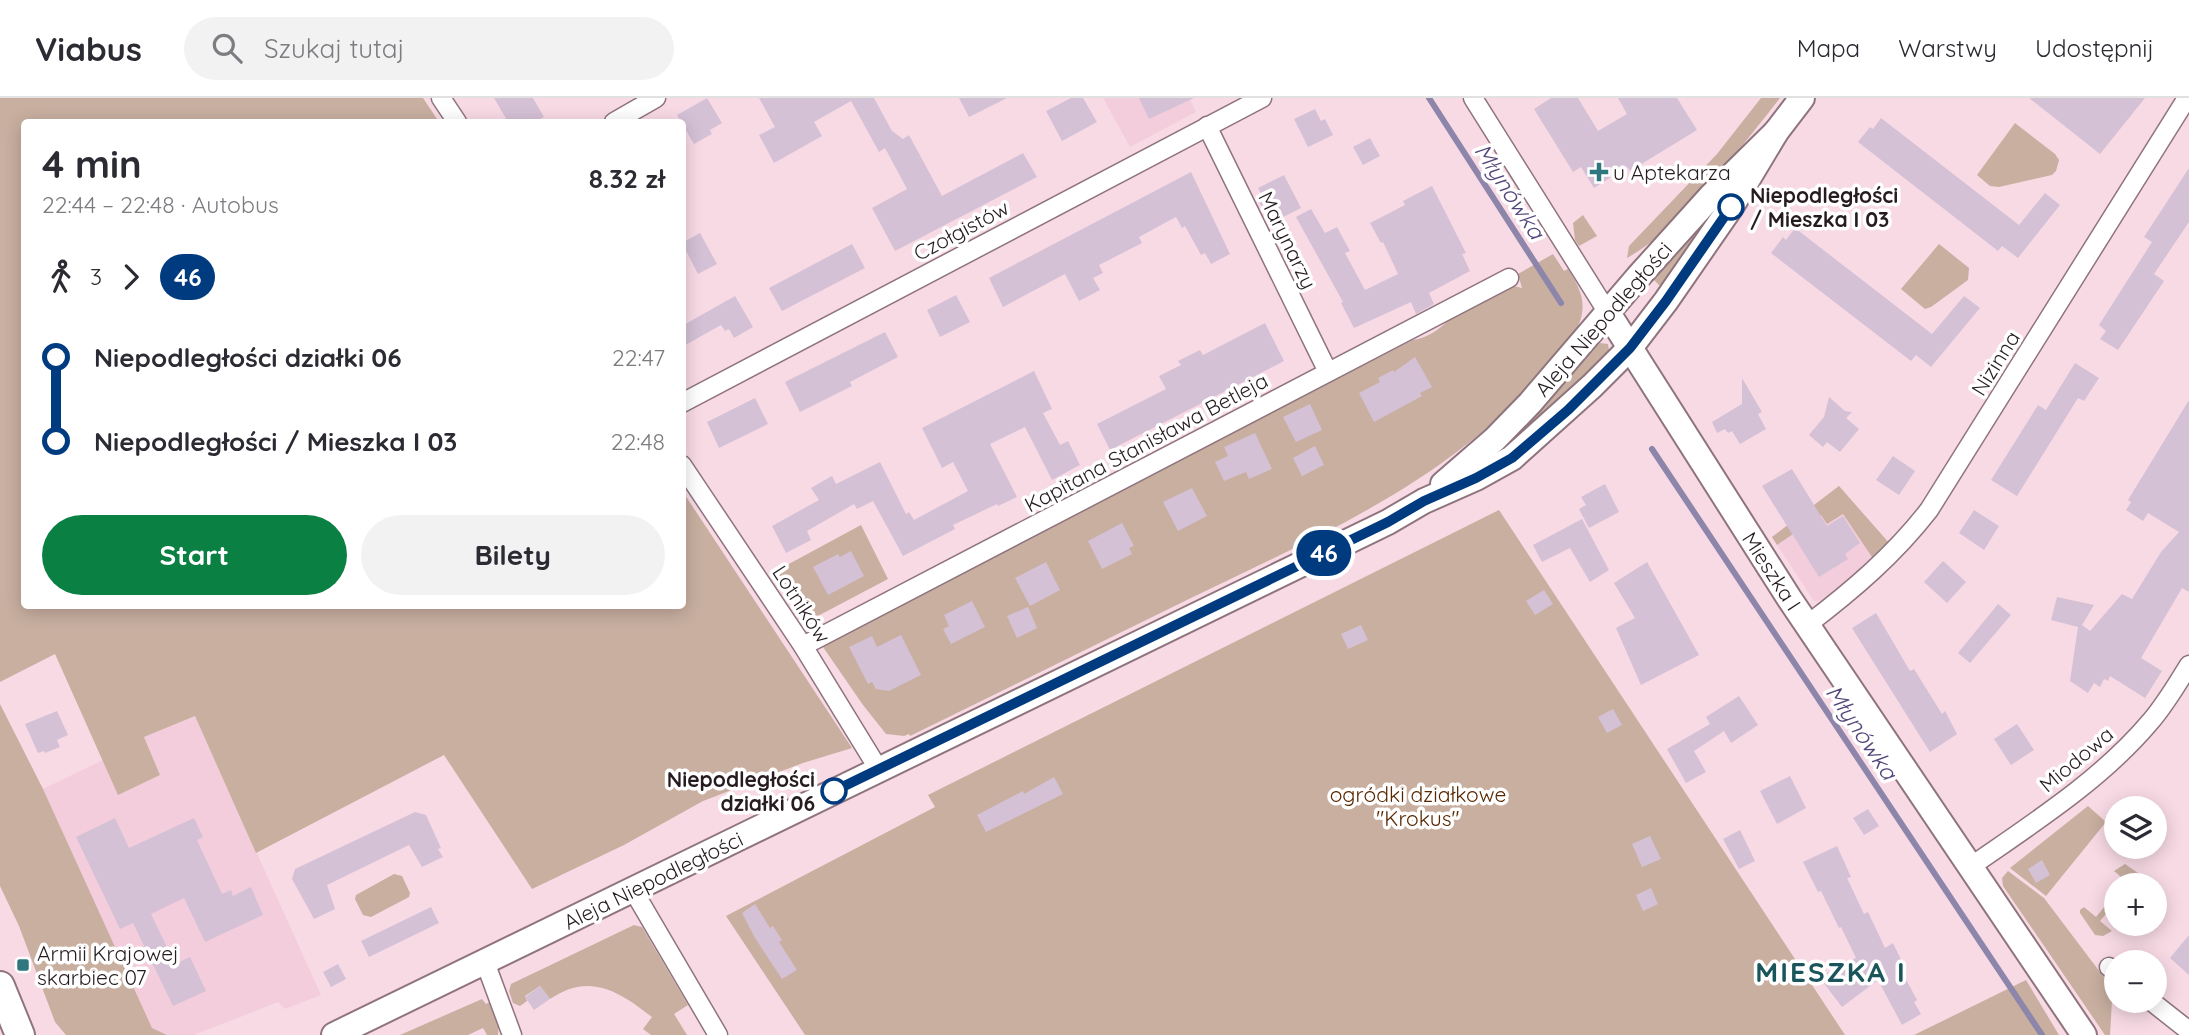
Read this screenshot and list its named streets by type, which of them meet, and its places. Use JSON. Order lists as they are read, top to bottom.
{
  "streets": {
    "street": [
      "Czołgistów",
      "Marynarzy",
      "Aleja Niepodległości",
      "Nizinna",
      "Kapitana Stanisława Betleja",
      "Mieszka I",
      "Lotników",
      "Miodowa"
    ]
  },
  "crossings": [
    ["Czołgistów", "Marynarzy"],
    ["Marynarzy", "Kapitana Stanisława Betleja"],
    ["Aleja Niepodległości", "Mieszka I"],
    ["Aleja Niepodległości", "Lotników"],
    ["Nizinna", "Mieszka I"],
    ["Kapitana Stanisława Betleja", "Lotników"],
    ["Mieszka I", "Miodowa"]
  ],
  "districts": ["MIESZKA I"],
  "water": ["Młynówka"],
  "parks": ["ogródki działkowe \"Krokus\""],
  "places": {
    "health": ["u Aptekarza"],
    "other": ["Niepodległości / Mieszka I 03", "Niepodległości działki 06"],
    "transit": ["Armii Krajowej skarbiec 07"]
  },
  "lines": ["bus line 46"],
  "page": {
    "header": "Viabus",
    "search": "Szukaj tutaj",
    "nav": ["Mapa", "Warstwy", "Udostępnij"],
    "on_map": "46",
    "heading": ["4 min", "22:44 – 22:48 · Autobus", "8.32 zł"],
    "legs": ["3", "46"],
    "list": [
      {
        "name": "Niepodległości działki 06",
        "value": "22:47"
      },
      {
        "name": "Niepodległości / Mieszka I 03",
        "value": "22:48"
      }
    ],
    "buttons": ["Start", "Bilety"],
    "map_buttons": ["+", "−"]
  }
}
